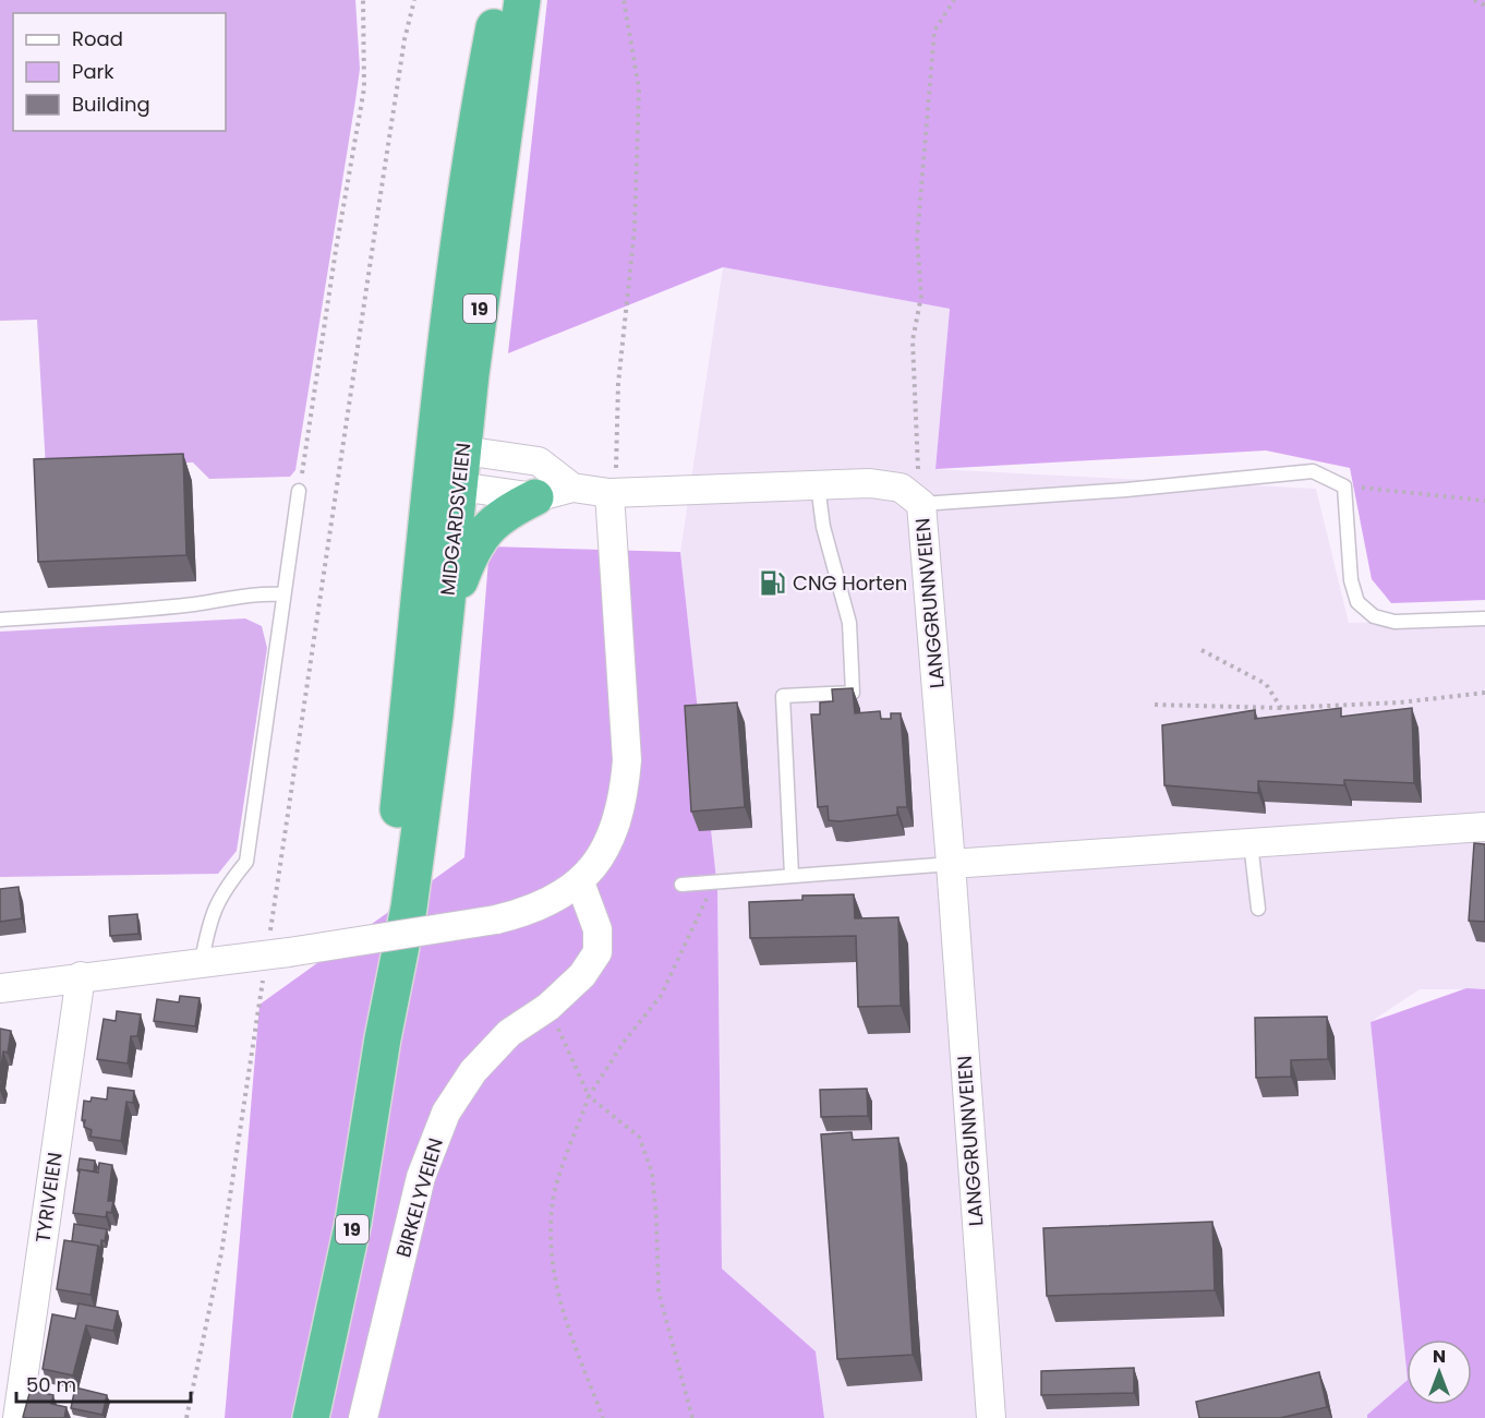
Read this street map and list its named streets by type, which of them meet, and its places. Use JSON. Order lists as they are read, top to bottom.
{
  "streets": {
    "highway": ["19", "MIDGARDSVEIEN"],
    "street": ["LANGGRUNNVEIEN", "TYRIVEIEN", "BIRKELYVEIEN"]
  },
  "crossings": [
    ["19", "MIDGARDSVEIEN"],
    ["19", "LANGGRUNNVEIEN"],
    ["MIDGARDSVEIEN", "LANGGRUNNVEIEN"]
  ],
  "places": {
    "fuel station": ["CNG Horten"]
  },
  "legend": ["Road", "Park", "Building"],
  "scale_bar": "50 m",
  "north": "top"
}
